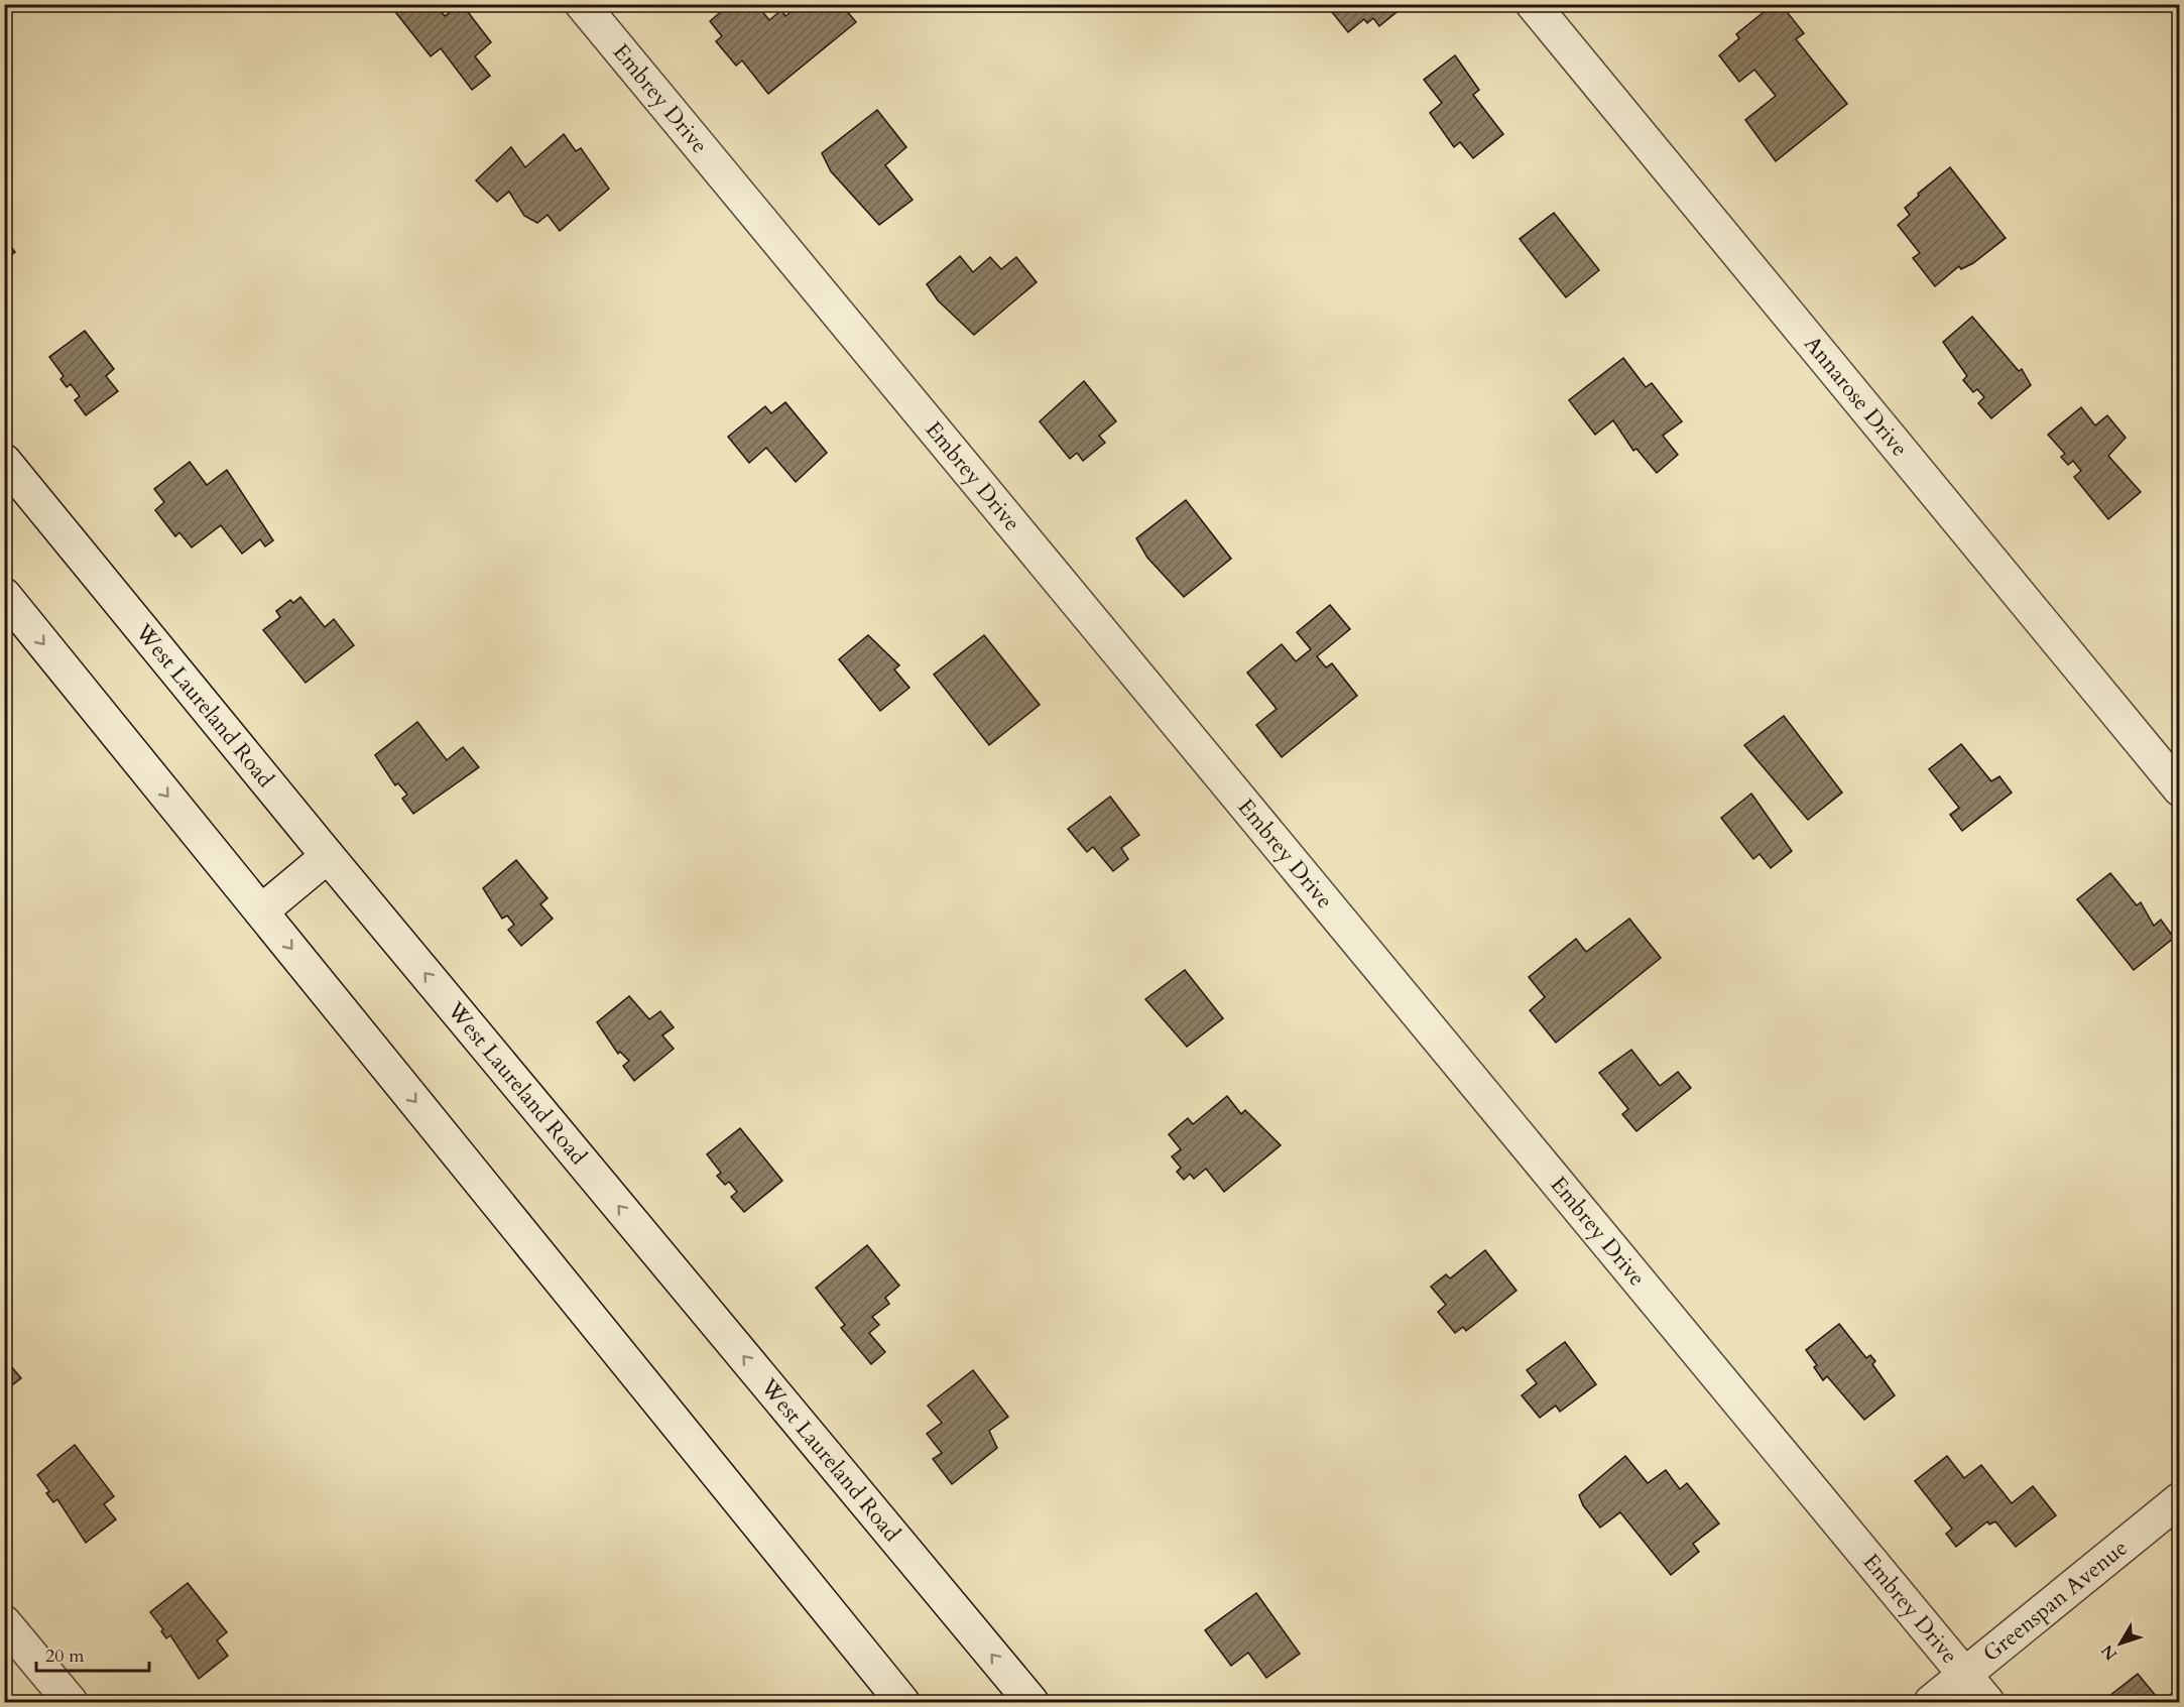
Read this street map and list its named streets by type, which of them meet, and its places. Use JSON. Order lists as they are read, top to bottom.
{
  "streets": {
    "street": [
      "Embrey Drive",
      "Annarose Drive",
      "West Laureland Road",
      "Greenspan Avenue"
    ]
  },
  "crossings": [
    ["Embrey Drive", "Greenspan Avenue"]
  ],
  "scale_bar": "20 m",
  "north": "bottom left"
}
